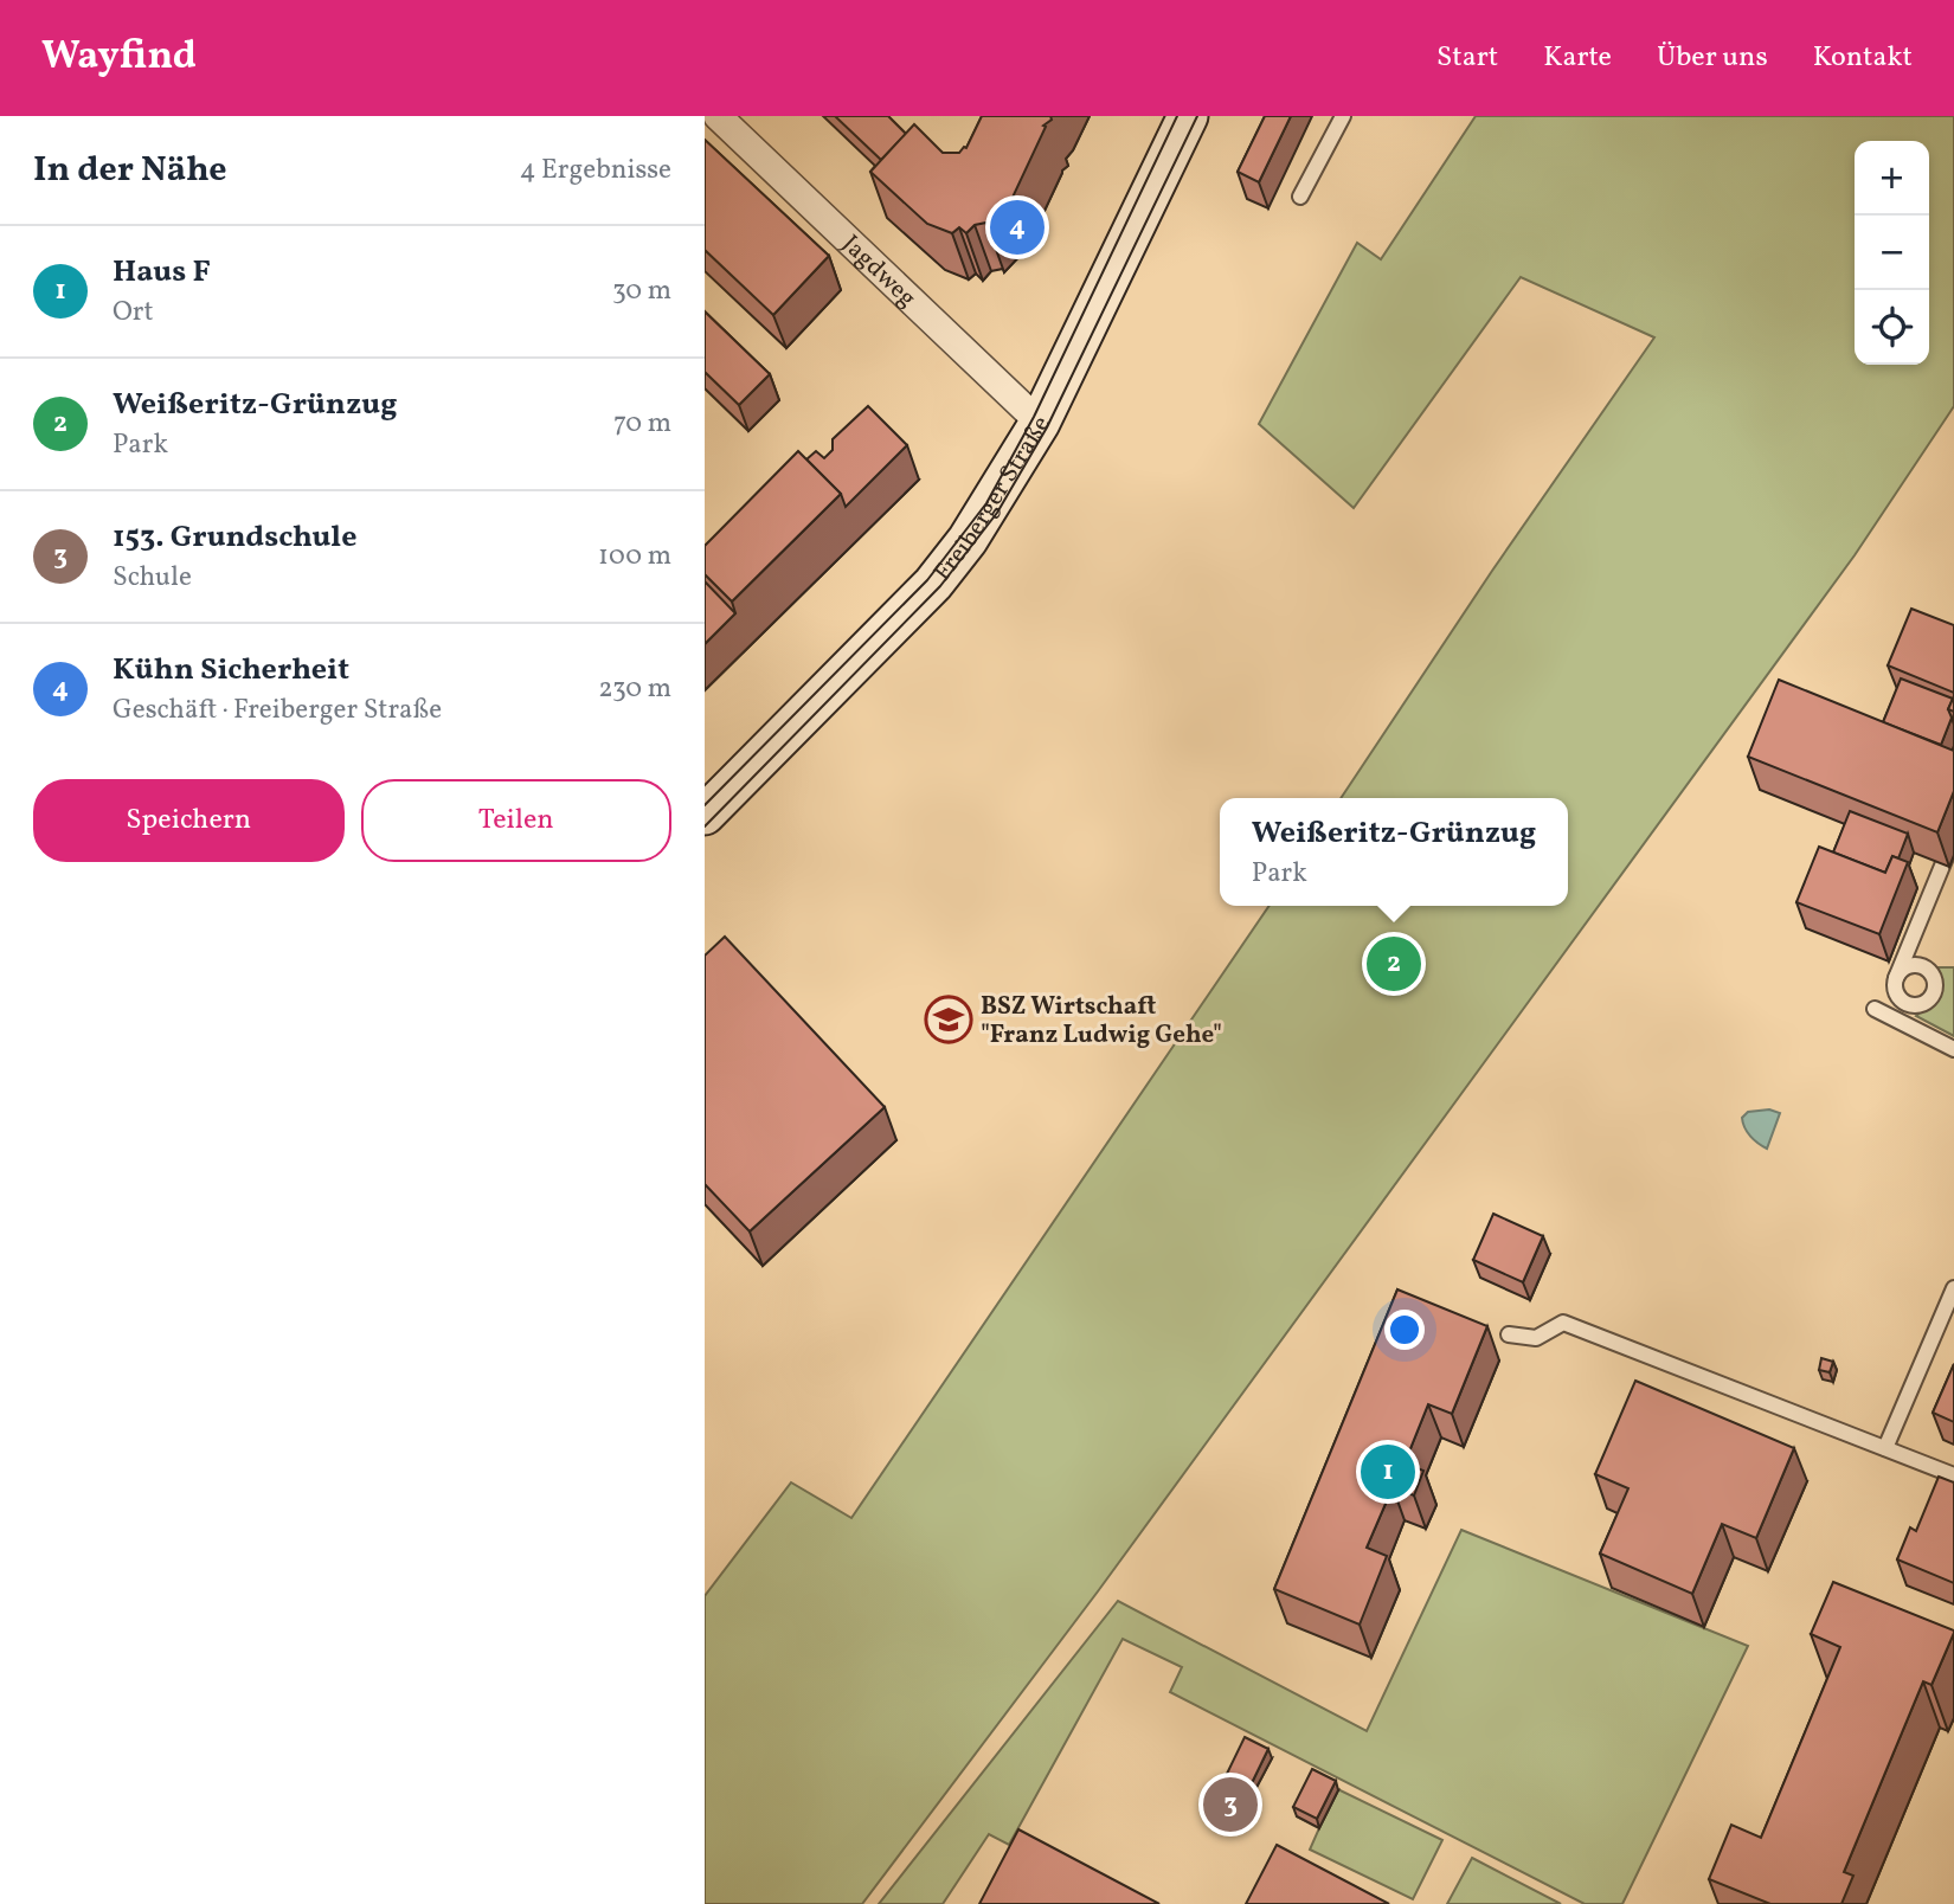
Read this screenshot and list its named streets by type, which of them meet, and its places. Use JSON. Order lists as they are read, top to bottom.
{
  "streets": {
    "street": ["Jagdweg", "Freiberger Straße"]
  },
  "crossings": [
    ["Jagdweg", "Freiberger Straße"]
  ],
  "places": {
    "school or university": ["BSZ Wirtschaft \"Franz Ludwig Gehe\""]
  },
  "page": {
    "header": "Wayfind",
    "nav": [
      "Start",
      "Karte",
      "Über uns",
      "Kontakt"
    ],
    "heading": ["In der Nähe", "4 Ergebnisse"],
    "map_buttons": ["+", "−"],
    "pins": [
      "4",
      "2",
      "1",
      "3"
    ],
    "list": [
      {
        "mark": "1",
        "name": "Haus F",
        "note": "Ort",
        "value": "30 m"
      },
      {
        "mark": "2",
        "name": "Weißeritz-Grünzug",
        "note": "Park",
        "value": "70 m"
      },
      {
        "mark": "3",
        "name": "153. Grundschule",
        "note": "Schule",
        "value": "100 m"
      },
      {
        "mark": "4",
        "name": "Kühn Sicherheit",
        "note": "Geschäft · Freiberger Straße",
        "value": "230 m"
      }
    ],
    "buttons": ["Speichern", "Teilen"],
    "popup": ["Weißeritz-Grünzug", "Park"]
  }
}
